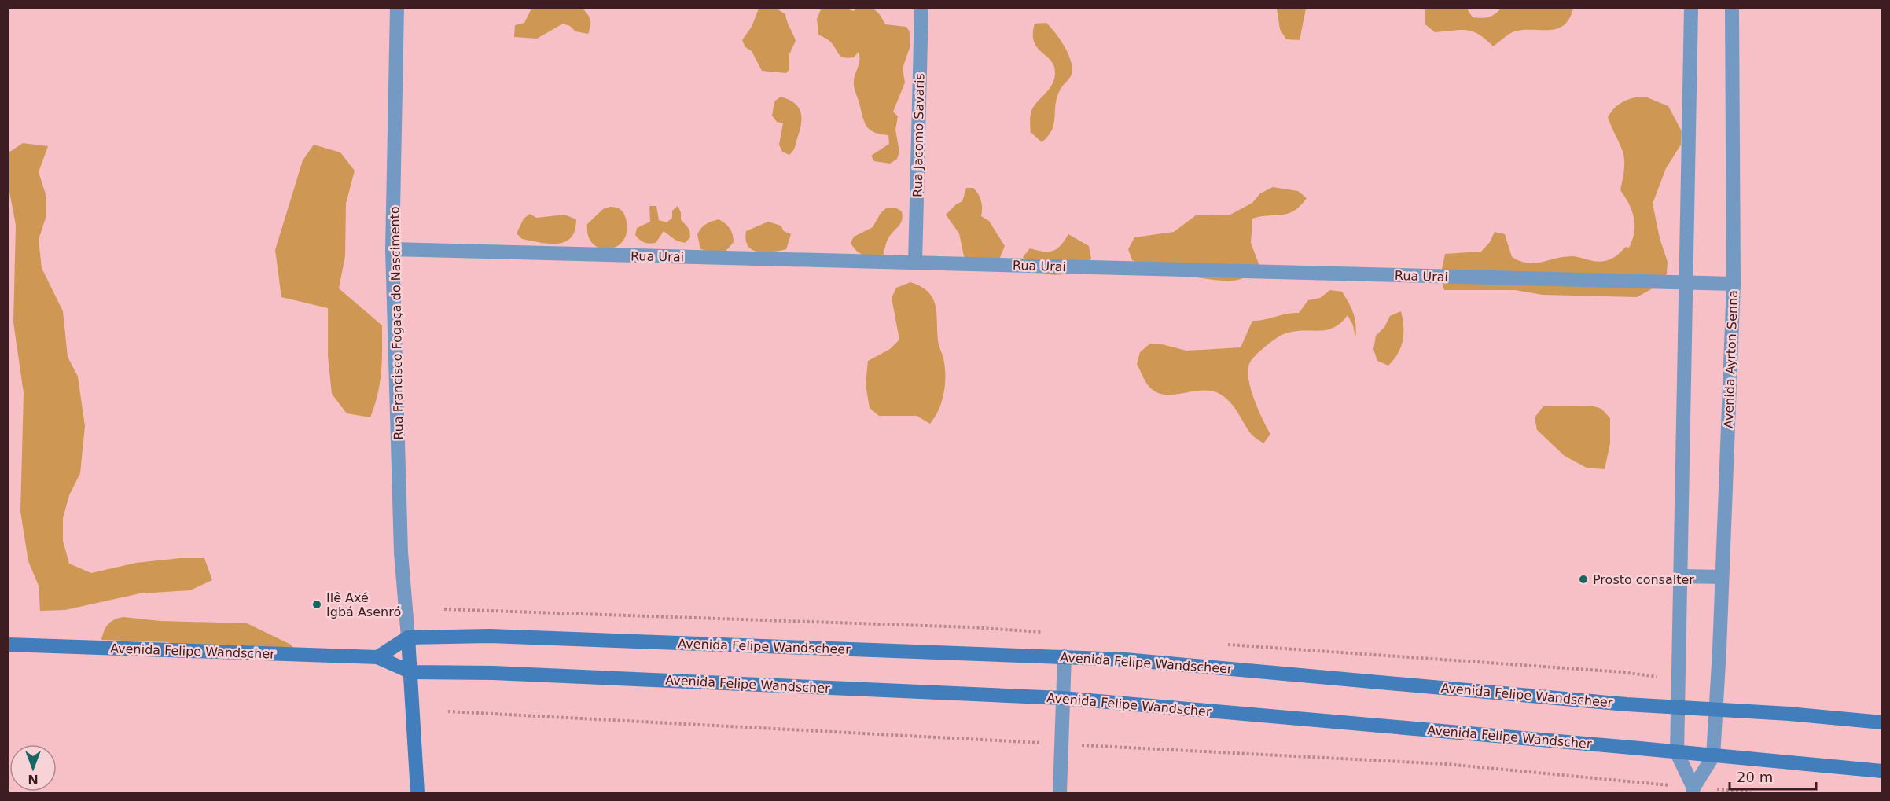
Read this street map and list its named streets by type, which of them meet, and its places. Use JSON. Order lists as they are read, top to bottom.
{
  "streets": {
    "main road": ["Avenida Felipe Wandscheer", "Avenida Felipe Wandscher"],
    "street": [
      "Rua Jacomo Savaris",
      "Rua Urai",
      "Rua Francisco Fogaça do Nascimento",
      "Avenida Ayrton Senna"
    ]
  },
  "crossings": [
    ["Rua Jacomo Savaris", "Rua Urai"],
    ["Rua Urai", "Rua Francisco Fogaça do Nascimento"],
    ["Rua Urai", "Avenida Ayrton Senna"],
    ["Rua Francisco Fogaça do Nascimento", "Avenida Felipe Wandscheer"],
    ["Avenida Ayrton Senna", "Avenida Felipe Wandscheer"],
    ["Avenida Ayrton Senna", "Avenida Felipe Wandscher"]
  ],
  "places": ["Prosto consalter", "Ilê Axé Igbá Asenró"],
  "scale_bar": "20 m",
  "north": "bottom"
}
